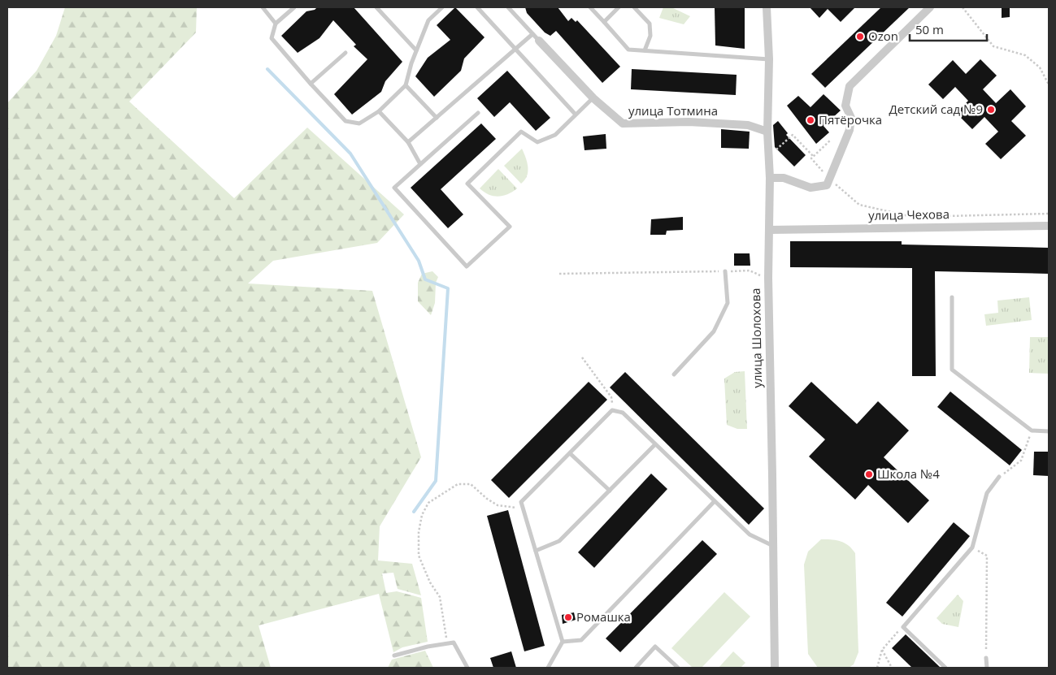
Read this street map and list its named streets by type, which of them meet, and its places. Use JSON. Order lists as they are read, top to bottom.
{
  "streets": {
    "street": ["улица Тотмина", "улица Чехова", "улица Шолохова"]
  },
  "crossings": [
    ["улица Тотмина", "улица Шолохова"],
    ["улица Чехова", "улица Шолохова"]
  ],
  "places": [
    "Ozon",
    "Детский сад №9",
    "Пятёрочка",
    "Школа №4",
    "Ромашка"
  ],
  "scale_bar": "50 m"
}
